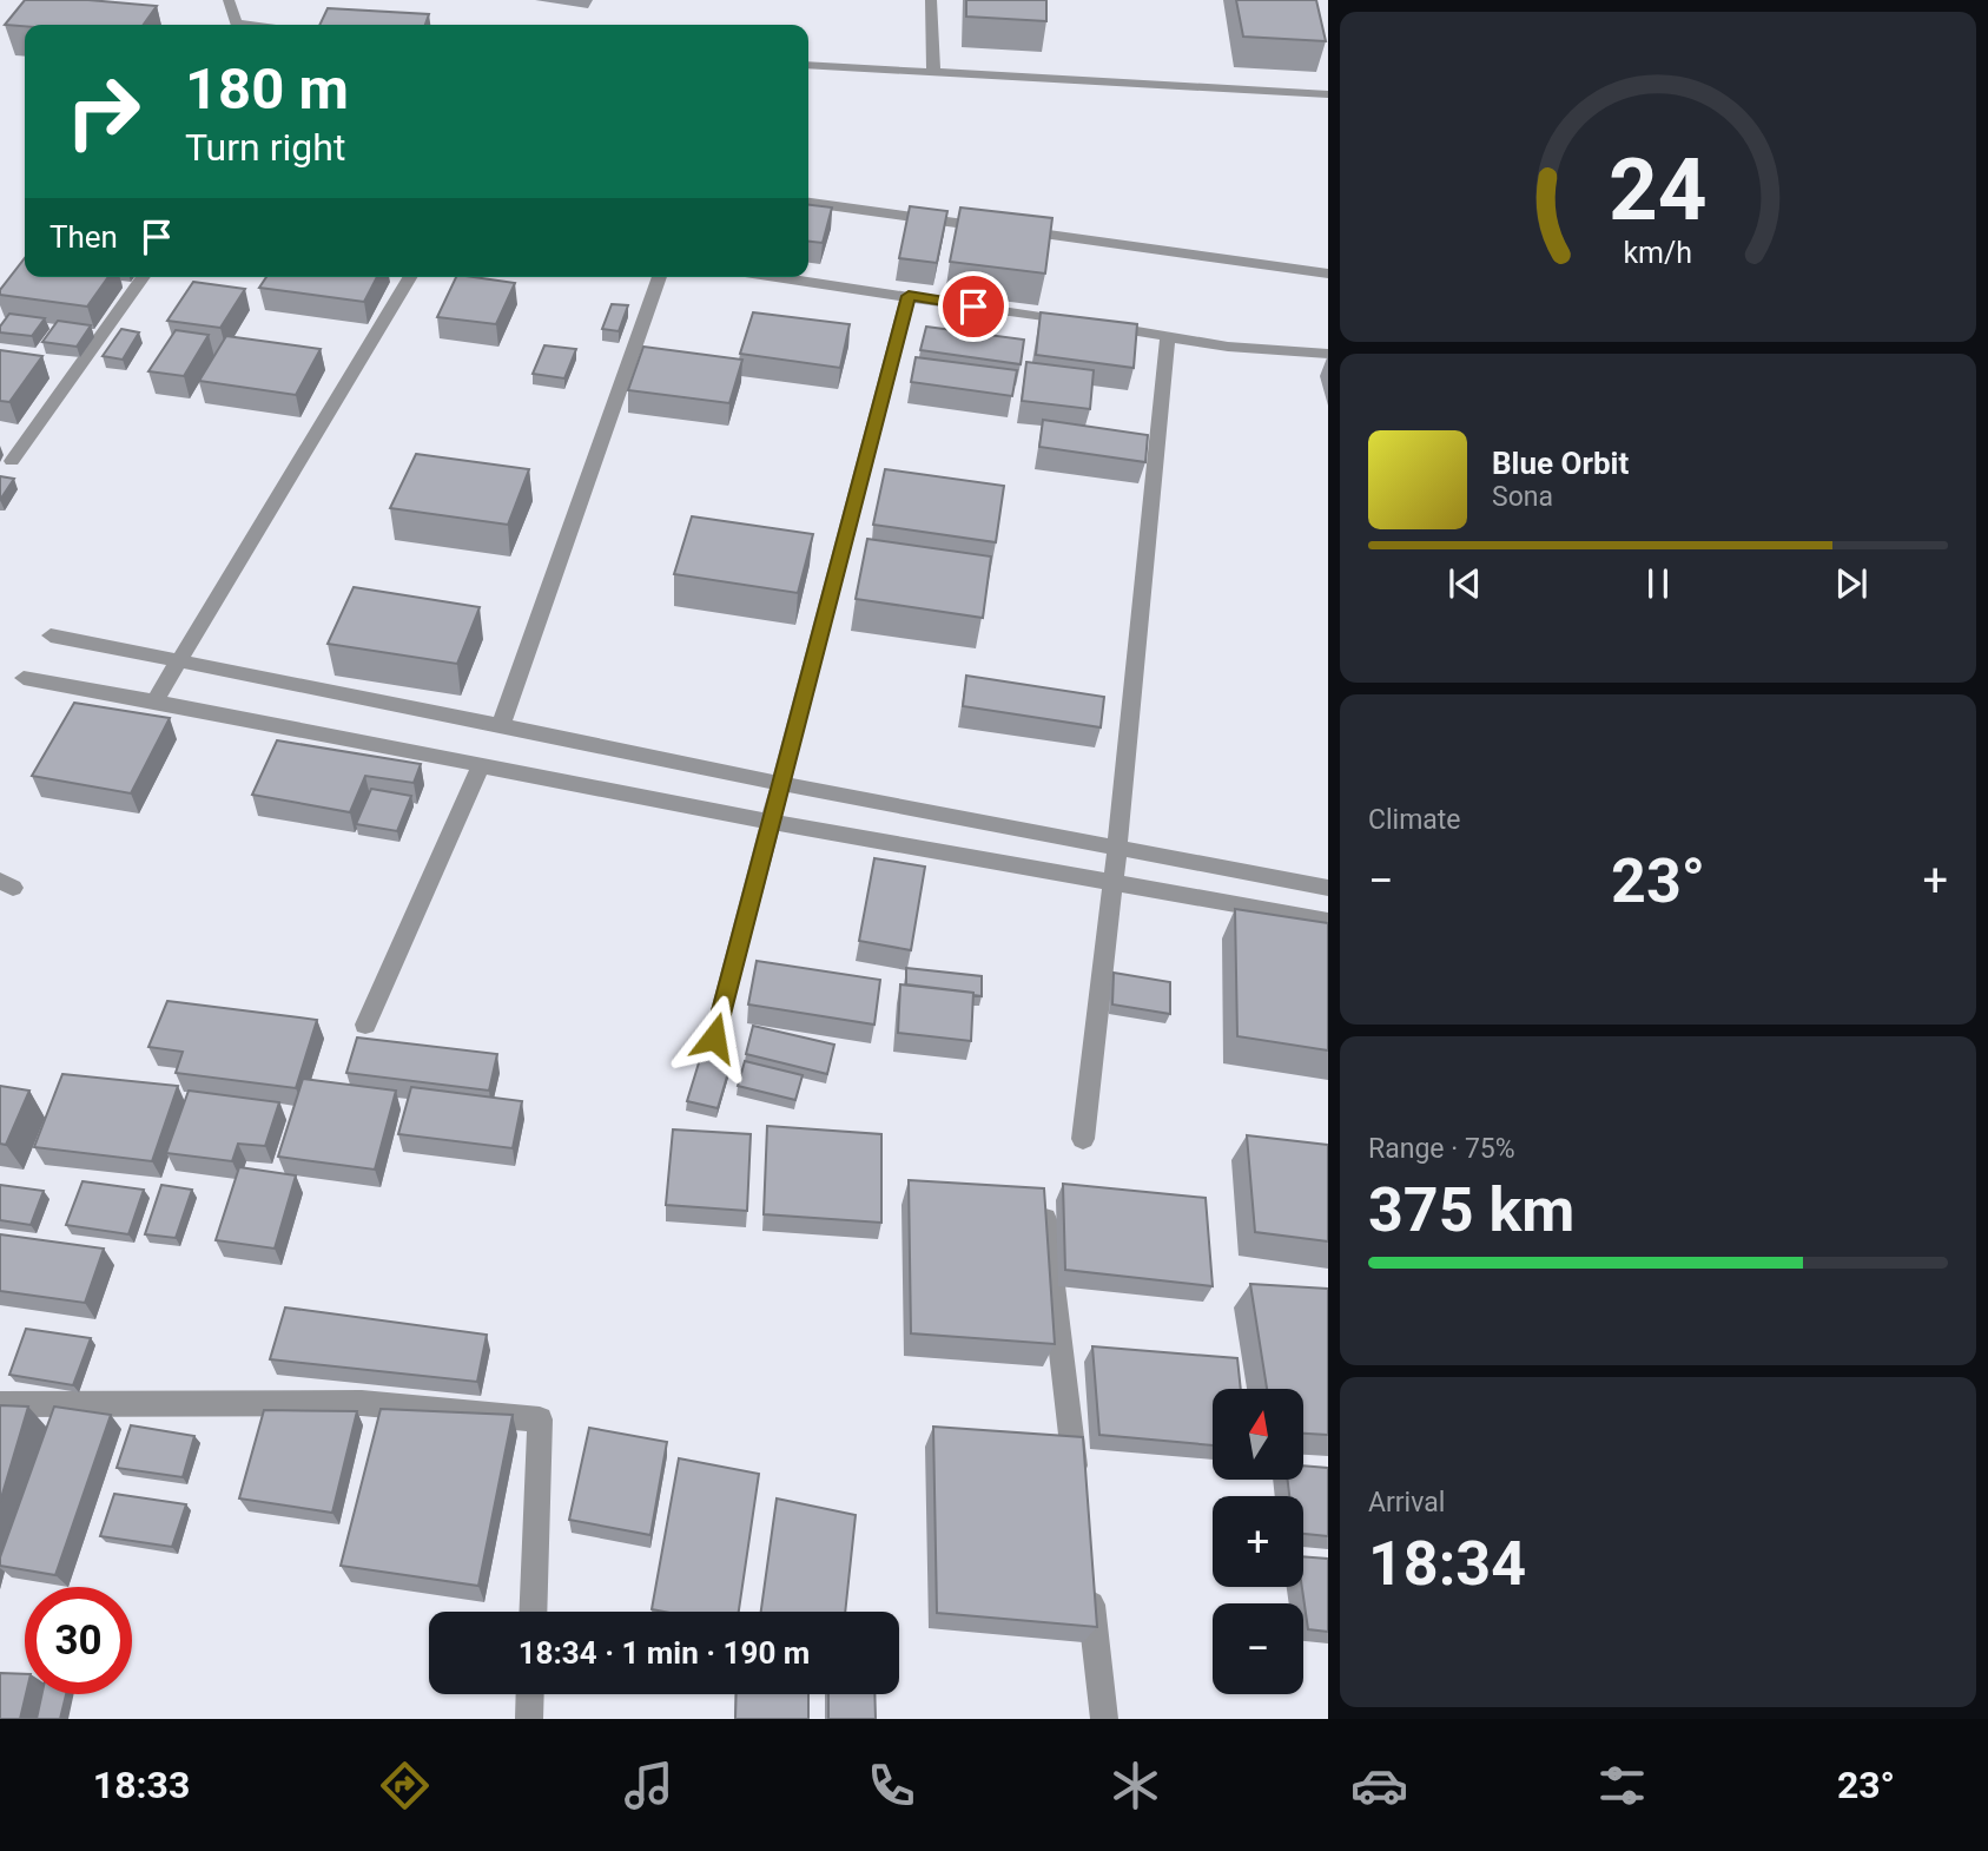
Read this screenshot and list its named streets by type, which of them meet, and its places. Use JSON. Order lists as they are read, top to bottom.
{
  "north": "top",
  "page": {
    "turn": ["180 m", "Turn right"],
    "then": "Then",
    "song": ["Blue Orbit", "Sona"],
    "tile": [
      "Climate",
      ["Range · 75%", "375 km"],
      ["Arrival", "18:34"]
    ],
    "heat": ["−", "23°", "+"],
    "map_buttons": ["+", "−"],
    "limit": "30",
    "trip": "18:34 · 1 min · 190 m",
    "tabs": ["18:33", "23°"],
    "gauge": ["24", "km/h"]
  }
}
